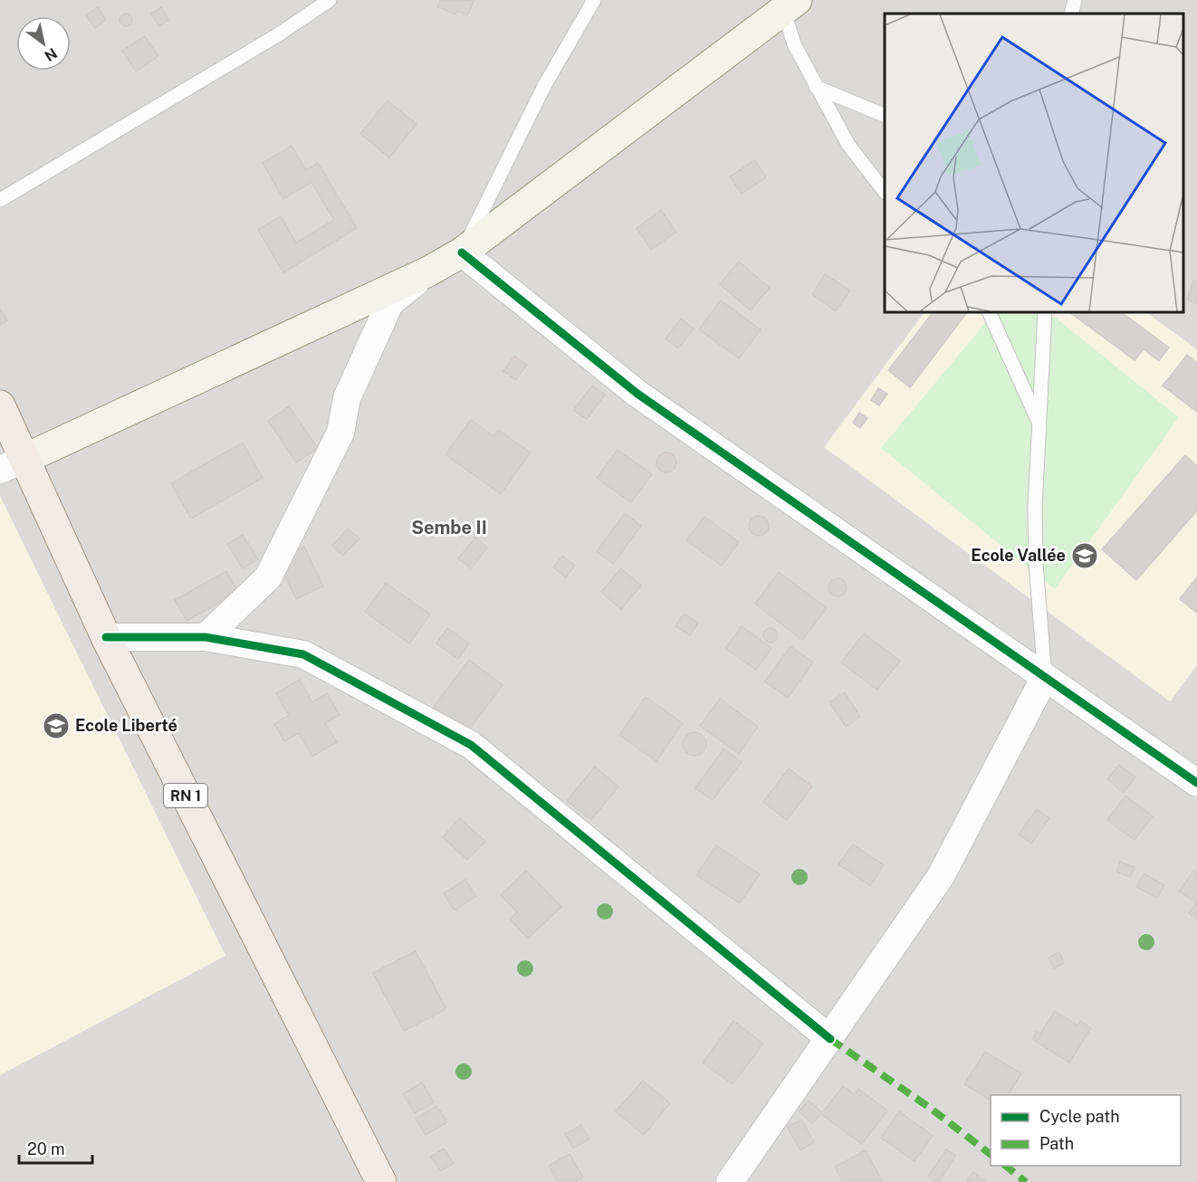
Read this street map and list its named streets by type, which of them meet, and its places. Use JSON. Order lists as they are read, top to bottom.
{
  "streets": {
    "main road": ["RN 1"]
  },
  "districts": ["Sembe II"],
  "places": {
    "school or university": ["Ecole Vallée", "Ecole Liberté"]
  },
  "legend": ["Cycle path", "Path"],
  "scale_bar": "20 m",
  "north": "bottom right"
}
